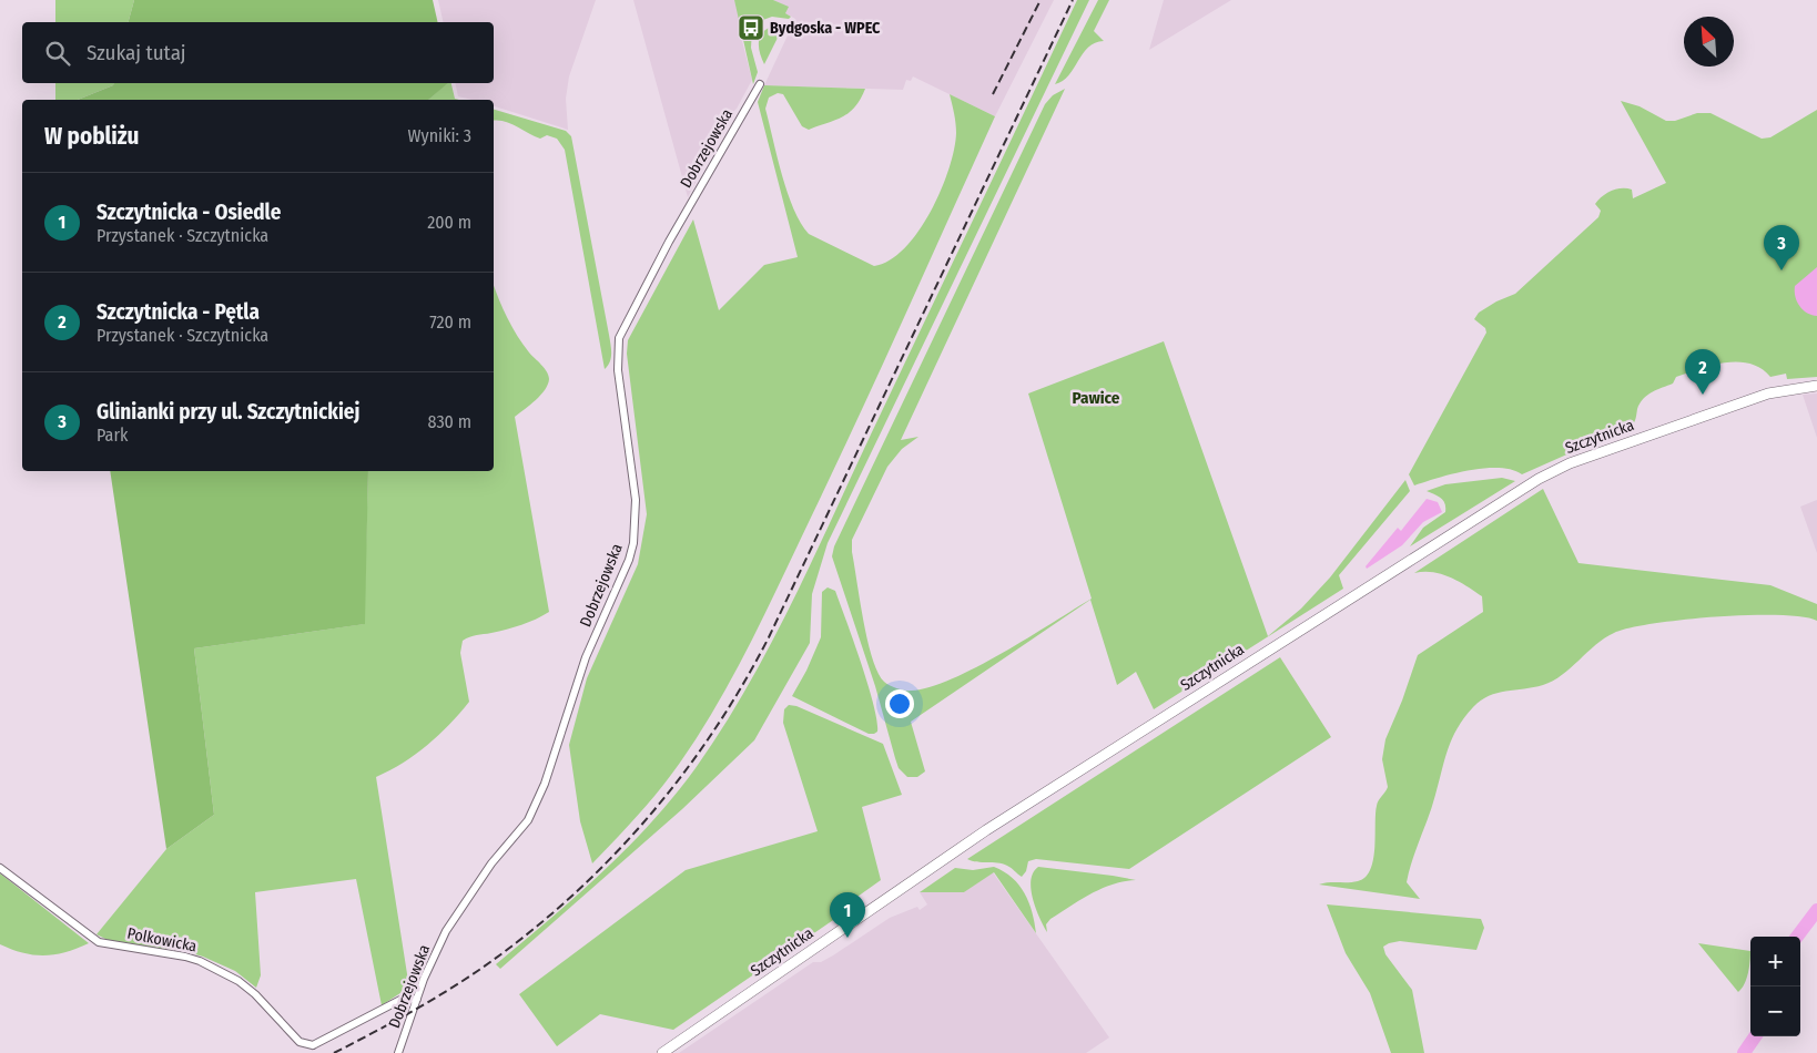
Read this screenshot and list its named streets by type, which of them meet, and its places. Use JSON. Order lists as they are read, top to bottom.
{
  "streets": {
    "street": ["Dobrzejowska", "Szczytnicka", "Polkowicka"]
  },
  "districts": ["Pawice"],
  "places": {
    "bus stop": ["Bydgoska - WPEC"]
  },
  "north": "top left",
  "page": {
    "search": "Szukaj tutaj",
    "heading": ["W pobliżu", "Wyniki: 3"],
    "list": [
      {
        "mark": "1",
        "name": "Szczytnicka - Osiedle",
        "note": "Przystanek · Szczytnicka",
        "value": "200 m"
      },
      {
        "mark": "2",
        "name": "Szczytnicka - Pętla",
        "note": "Przystanek · Szczytnicka",
        "value": "720 m"
      },
      {
        "mark": "3",
        "name": "Glinianki przy ul. Szczytnickiej",
        "note": "Park",
        "value": "830 m"
      }
    ],
    "pins": ["3", "2", "1"],
    "map_buttons": ["+", "−"]
  }
}
